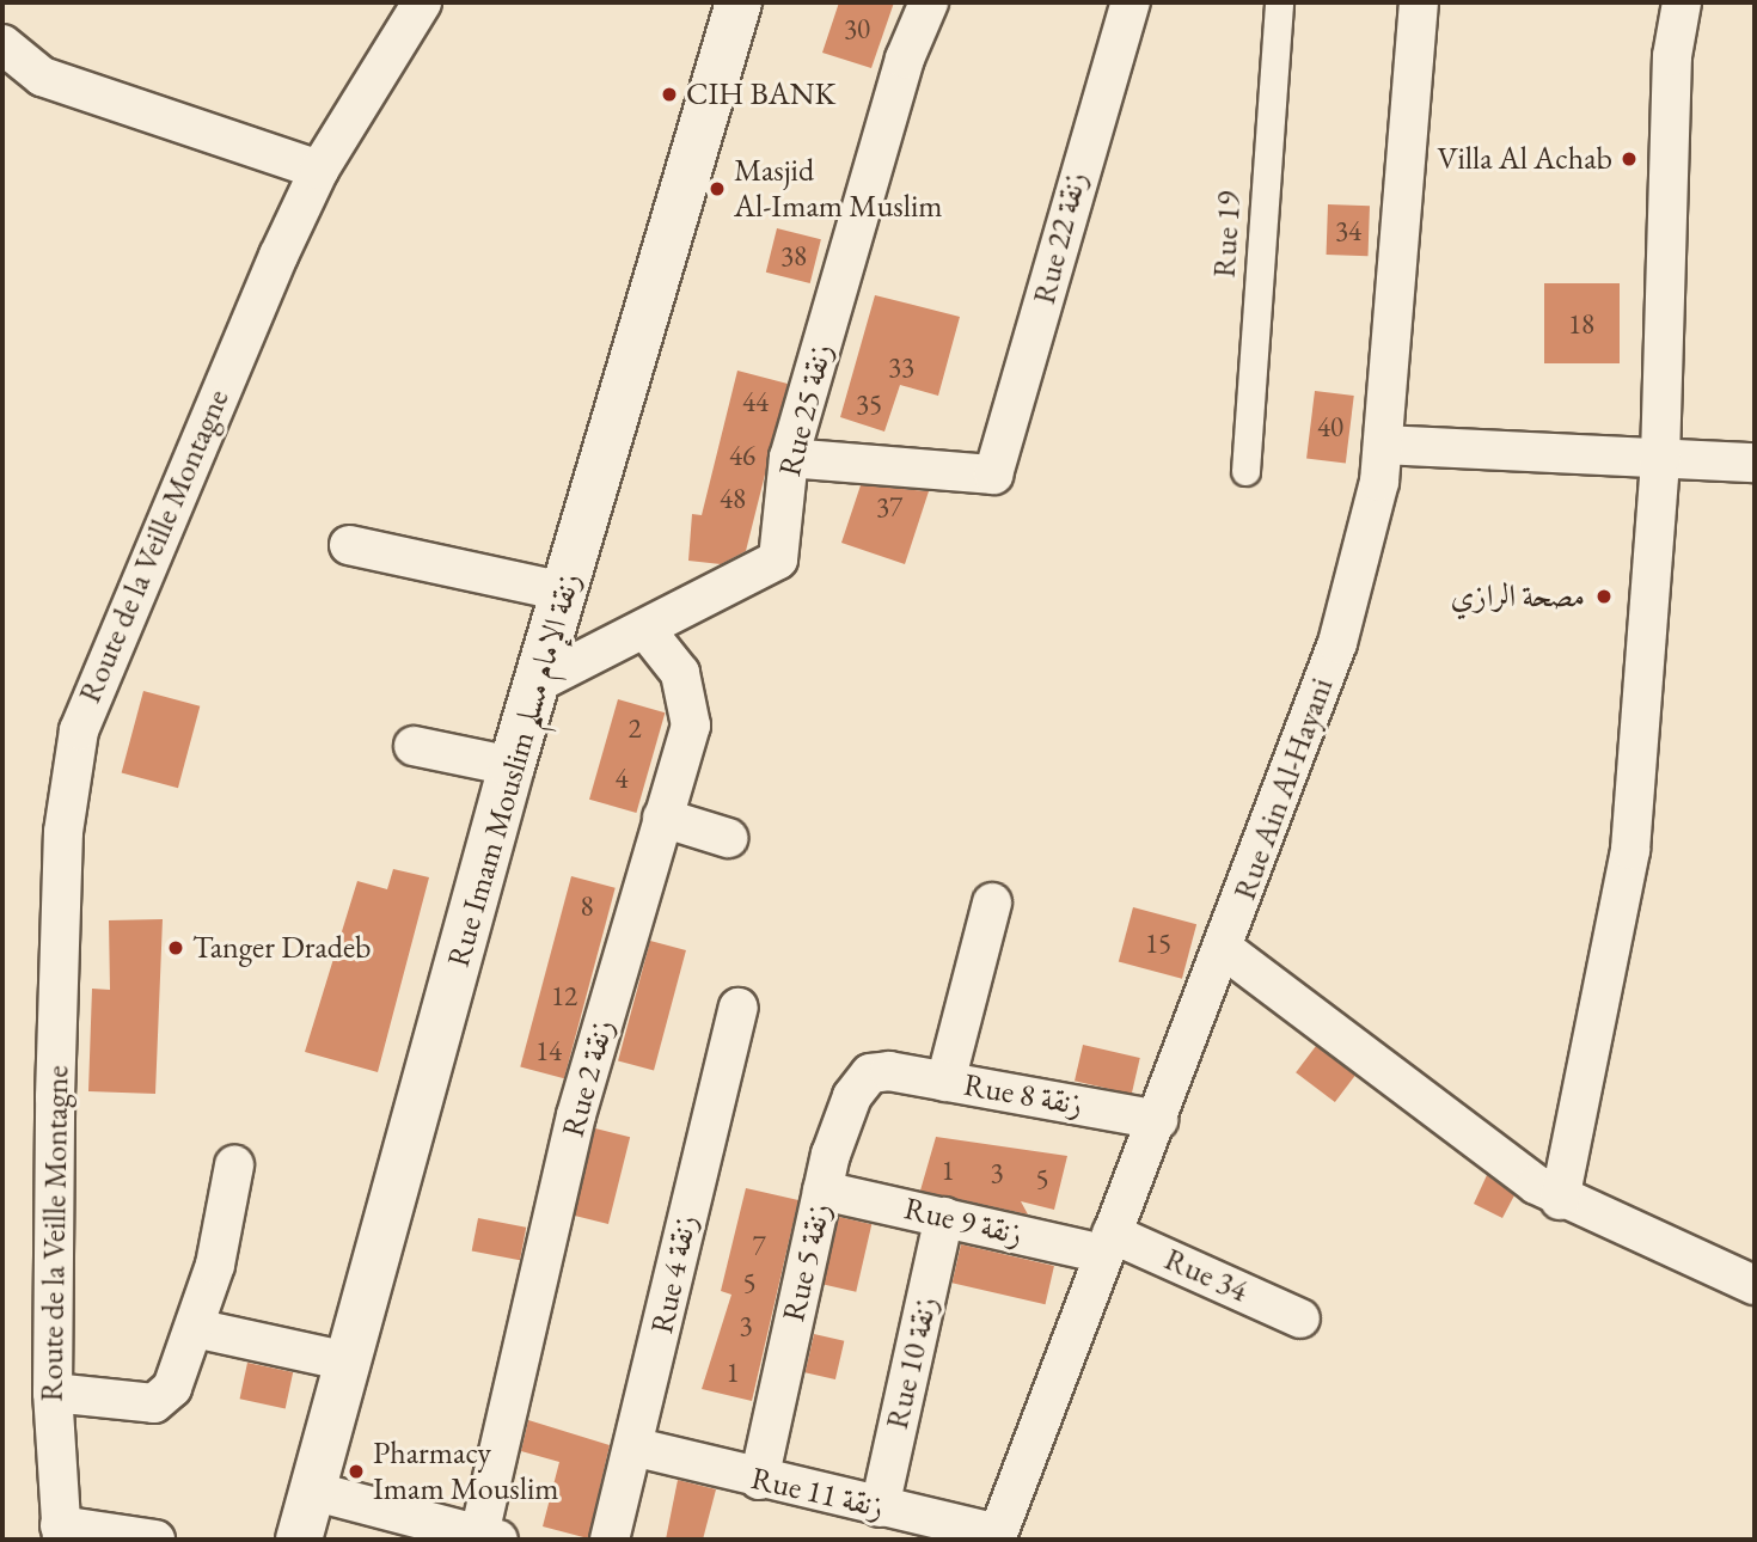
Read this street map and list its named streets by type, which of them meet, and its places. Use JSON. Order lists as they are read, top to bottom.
{
  "streets": {
    "main road": ["Rue Imam Mouslim زنقة الإمام مسلم"],
    "street": [
      "Rue 19",
      "Rue 22 زنقة",
      "Rue 25 زنقة",
      "Route de la Veille Montagne",
      "Rue Ain Al-Hayani",
      "Rue 2 زنقة",
      "Rue 8 زنقة",
      "Rue 9 زنقة",
      "Rue 5 زنقة",
      "Rue 4 زنقة",
      "Rue 34",
      "Rue 10 زنقة",
      "Rue 11 زنقة"
    ]
  },
  "crossings": [
    ["Rue 22 زنقة", "Rue 25 زنقة"],
    ["Rue 25 زنقة", "Rue Imam Mouslim زنقة الإمام مسلم"],
    ["Rue 25 زنقة", "Rue 2 زنقة"],
    ["Rue Ain Al-Hayani", "Rue 8 زنقة"],
    ["Rue Ain Al-Hayani", "Rue 9 زنقة"],
    ["Rue Ain Al-Hayani", "Rue 34"],
    ["Rue Ain Al-Hayani", "Rue 11 زنقة"],
    ["Rue 8 زنقة", "Rue 5 زنقة"],
    ["Rue 9 زنقة", "Rue 5 زنقة"],
    ["Rue 9 زنقة", "Rue 34"],
    ["Rue 9 زنقة", "Rue 10 زنقة"],
    ["Rue 5 زنقة", "Rue 11 زنقة"],
    ["Rue 4 زنقة", "Rue 11 زنقة"],
    ["Rue 10 زنقة", "Rue 11 زنقة"]
  ],
  "places": [
    "CIH BANK",
    "Villa Al Achab",
    "Masjid Al-Imam Muslim",
    "مصحة الرازي",
    "Tanger Dradeb",
    "Pharmacy Imam Mouslim"
  ],
  "house_numbers": [
    "30",
    "34",
    "38",
    "18",
    "33",
    "44",
    "35",
    "40",
    "46",
    "48",
    "37",
    "2",
    "4",
    "8",
    "15",
    "12",
    "14",
    "1",
    "3",
    "5",
    "7",
    "5",
    "3",
    "1"
  ]
}
